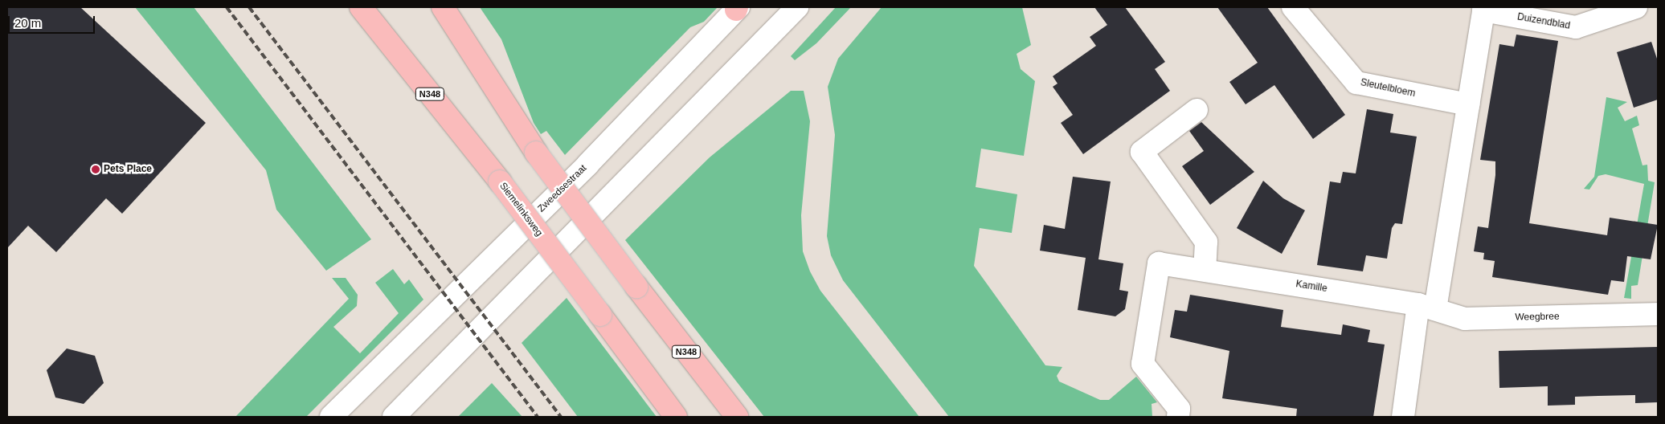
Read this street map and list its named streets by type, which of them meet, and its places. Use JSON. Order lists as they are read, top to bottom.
{
  "streets": {
    "main road": ["N348", "Siemelinksweg"],
    "street": [
      "Duizendblad",
      "Sleutelbloem",
      "Zweedsestraat",
      "Kamille",
      "Weegbree"
    ]
  },
  "crossings": [
    ["Kamille", "Weegbree"]
  ],
  "places": ["Pets Place"],
  "scale_bar": "20 m"
}
